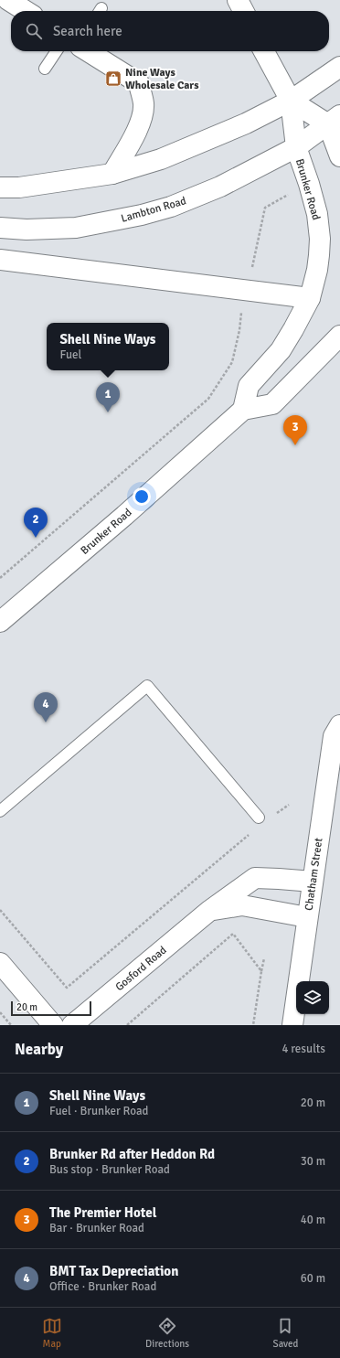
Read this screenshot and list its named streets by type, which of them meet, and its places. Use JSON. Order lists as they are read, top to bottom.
{
  "streets": {
    "main road": [
      "Brunker Road",
      "Lambton Road",
      "Chatham Street",
      "Gosford Road"
    ]
  },
  "crossings": [
    ["Brunker Road", "Lambton Road"],
    ["Chatham Street", "Gosford Road"]
  ],
  "places": {
    "shop": ["Nine Ways Wholesale Cars"]
  },
  "scale_bar": "20 m",
  "page": {
    "search": "Search here",
    "popup": ["Shell Nine Ways", "Fuel"],
    "pins": [
      "1",
      "3",
      "2",
      "4"
    ],
    "scale": "20 m",
    "heading": ["Nearby", "4 results"],
    "list": [
      {
        "mark": "1",
        "name": "Shell Nine Ways",
        "note": "Fuel · Brunker Road",
        "value": "20 m"
      },
      {
        "mark": "2",
        "name": "Brunker Rd after Heddon Rd",
        "note": "Bus stop · Brunker Road",
        "value": "30 m"
      },
      {
        "mark": "3",
        "name": "The Premier Hotel",
        "note": "Bar · Brunker Road",
        "value": "40 m"
      },
      {
        "mark": "4",
        "name": "BMT Tax Depreciation",
        "note": "Office · Brunker Road",
        "value": "60 m"
      }
    ],
    "nav": ["Map", "Directions", "Saved"]
  }
}
